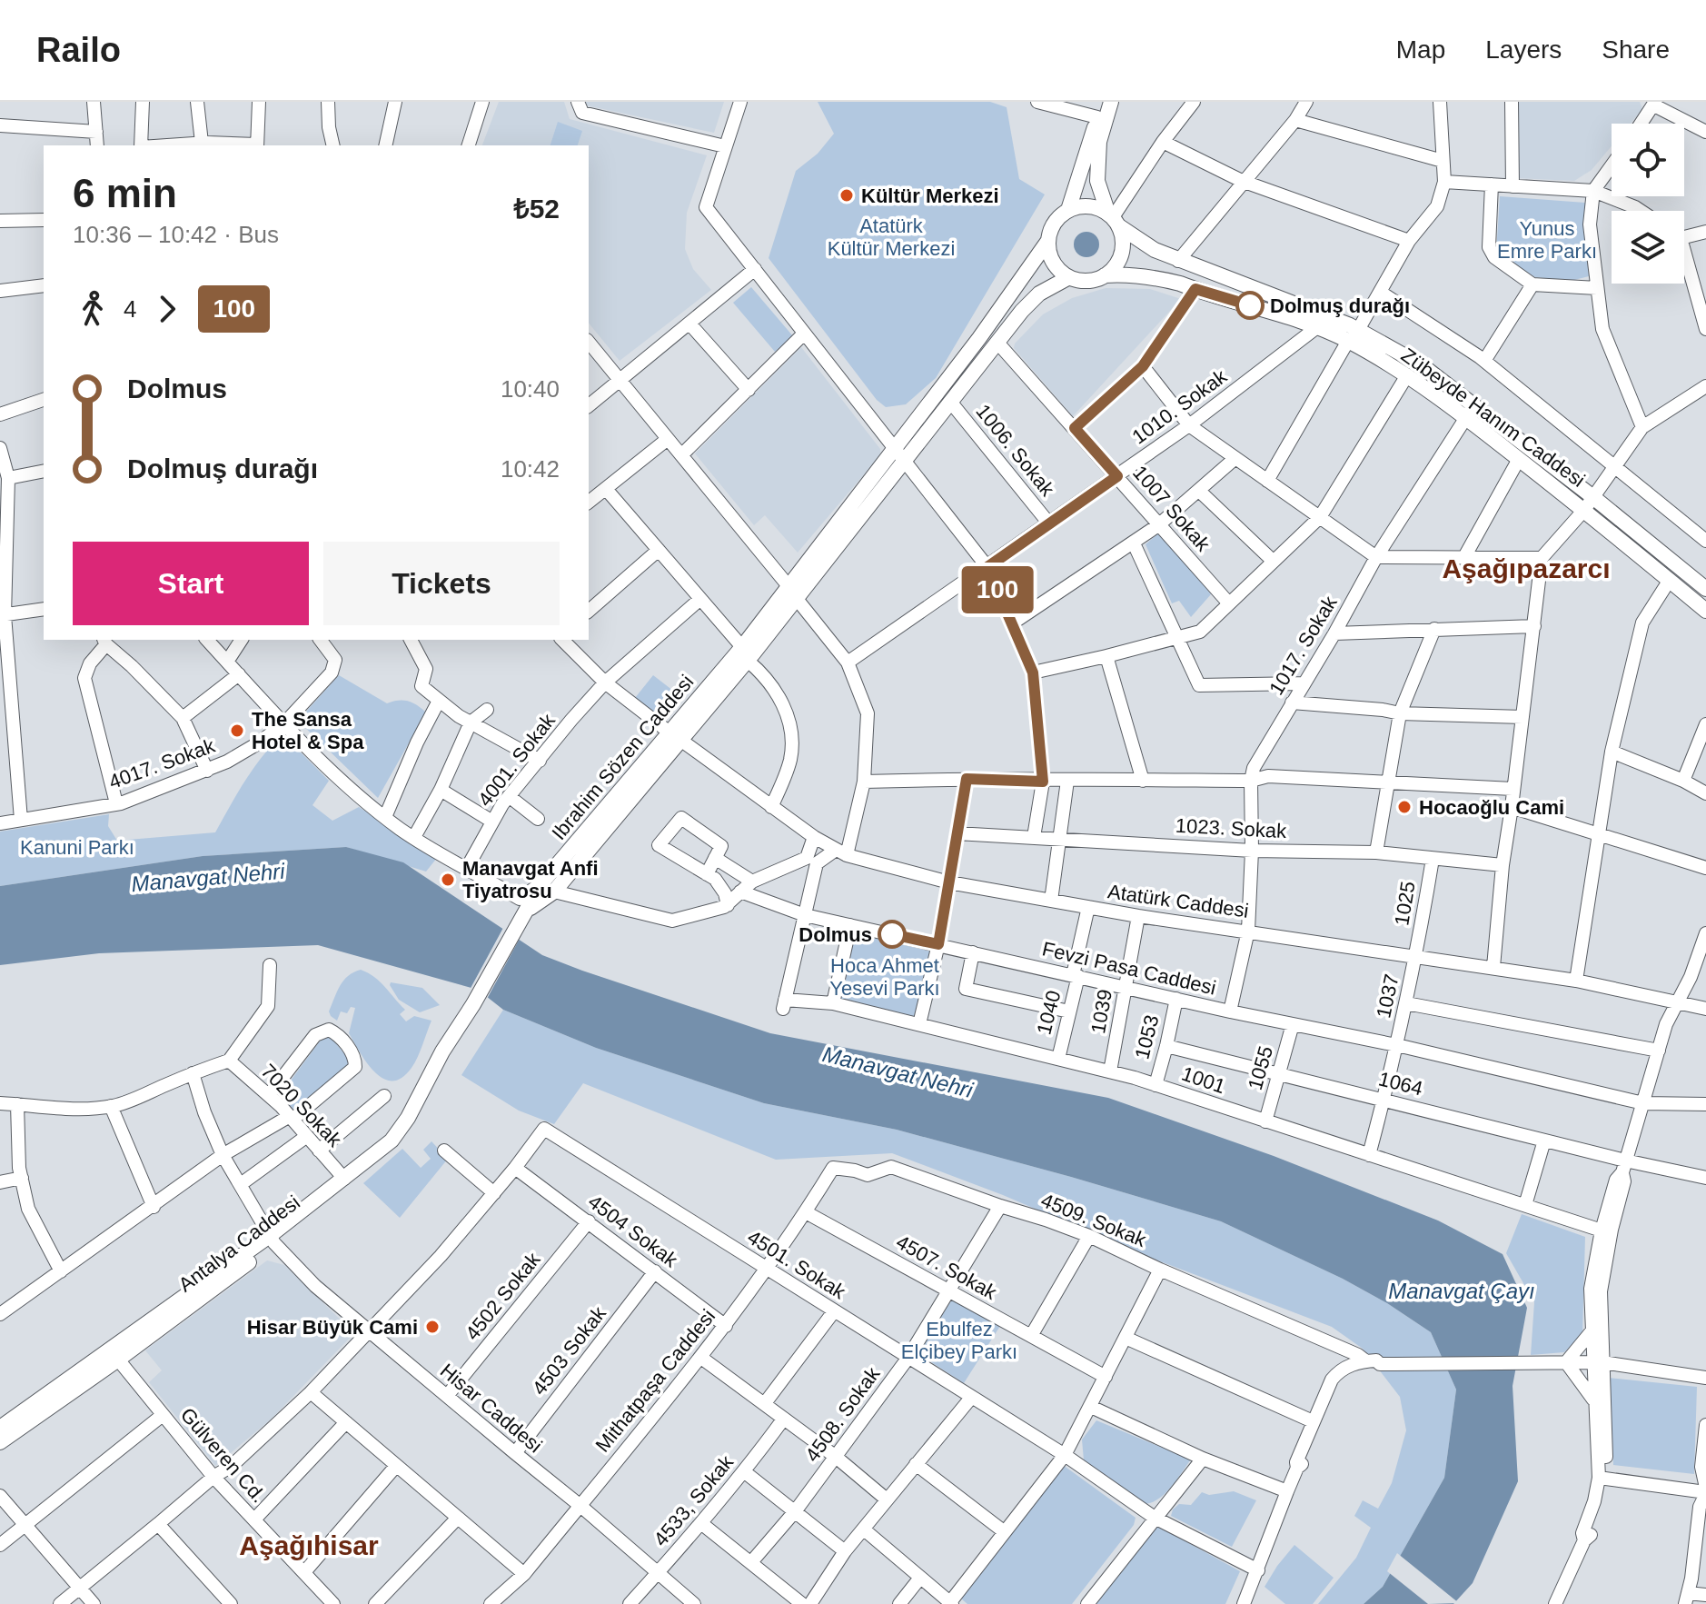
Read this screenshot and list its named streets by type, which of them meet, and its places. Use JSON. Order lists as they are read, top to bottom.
{
  "streets": {
    "main road": ["Zübeyde Hanım Caddesi", "Ibrahim Sözen Caddesi", "Antalya Caddesi"],
    "street": [
      "1010. Sokak",
      "1006. Sokak",
      "1007 Sokak",
      "1017. Sokak",
      "4001. Sokak",
      "4017. Sokak",
      "1023. Sokak",
      "Atatürk Caddesi",
      "1025",
      "Fevzi Pasa Caddesi",
      "1037",
      "1039",
      "1040",
      "1053",
      "1055",
      "1001",
      "1064",
      "7020 Sokak",
      "4509. Sokak",
      "4504 Sokak",
      "4501. Sokak",
      "4507. Sokak",
      "4502 Sokak",
      "4503 Sokak",
      "Mithatpaşa Caddesi",
      "Hisar Caddesi",
      "4508. Sokak",
      "Gülveren Cd.",
      "4533, Sokak"
    ]
  },
  "crossings": [
    ["1010. Sokak", "Zübeyde Hanım Caddesi"],
    ["1010. Sokak", "1006. Sokak"],
    ["1010. Sokak", "1007 Sokak"],
    ["Zübeyde Hanım Caddesi", "1017. Sokak"],
    ["Zübeyde Hanım Caddesi", "Ibrahim Sözen Caddesi"],
    ["1006. Sokak", "Ibrahim Sözen Caddesi"],
    ["1007 Sokak", "Ibrahim Sözen Caddesi"],
    ["1017. Sokak", "1023. Sokak"],
    ["1017. Sokak", "Atatürk Caddesi"],
    ["1017. Sokak", "Fevzi Pasa Caddesi"],
    ["Ibrahim Sözen Caddesi", "Atatürk Caddesi"],
    ["Ibrahim Sözen Caddesi", "Antalya Caddesi"],
    ["4001. Sokak", "Atatürk Caddesi"],
    ["1023. Sokak", "1025"],
    ["Atatürk Caddesi", "1025"],
    ["Atatürk Caddesi", "1037"],
    ["Atatürk Caddesi", "1039"],
    ["Atatürk Caddesi", "1040"],
    ["1025", "1037"],
    ["Fevzi Pasa Caddesi", "1037"],
    ["Fevzi Pasa Caddesi", "1039"],
    ["Fevzi Pasa Caddesi", "1040"],
    ["Fevzi Pasa Caddesi", "1053"],
    ["Fevzi Pasa Caddesi", "1055"],
    ["Fevzi Pasa Caddesi", "1001"],
    ["1037", "1001"],
    ["1037", "1064"],
    ["1039", "1001"],
    ["1040", "1001"],
    ["1053", "1001"],
    ["1053", "1064"],
    ["1055", "1001"],
    ["1055", "1064"],
    ["7020 Sokak", "Antalya Caddesi"],
    ["4509. Sokak", "Mithatpaşa Caddesi"],
    ["4509. Sokak", "4508. Sokak"],
    ["4504 Sokak", "4501. Sokak"],
    ["4504 Sokak", "4502 Sokak"],
    ["4504 Sokak", "4503 Sokak"],
    ["4504 Sokak", "Mithatpaşa Caddesi"],
    ["Antalya Caddesi", "Hisar Caddesi"],
    ["Antalya Caddesi", "Gülveren Cd."],
    ["4501. Sokak", "Mithatpaşa Caddesi"],
    ["4501. Sokak", "Hisar Caddesi"],
    ["4501. Sokak", "4508. Sokak"],
    ["4501. Sokak", "Gülveren Cd."],
    ["4507. Sokak", "Mithatpaşa Caddesi"],
    ["4507. Sokak", "4508. Sokak"],
    ["4502 Sokak", "Hisar Caddesi"],
    ["4503 Sokak", "Hisar Caddesi"],
    ["Mithatpaşa Caddesi", "Hisar Caddesi"],
    ["Hisar Caddesi", "4533, Sokak"]
  ],
  "districts": ["Aşağıpazarcı", "Aşağıhisar"],
  "water": ["Manavgat Nehri", "Manavgat Çayı"],
  "parks": [
    "Atatürk Kültür Merkezi",
    "Yunus Emre Parkı",
    "Kanuni Parkı",
    "Hoca Ahmet Yesevi Parkı",
    "Ebulfez Elçibey Parkı"
  ],
  "places": [
    "Kültür Merkezi",
    "Dolmuş durağı",
    "The Sansa Hotel & Spa",
    "Hocaoğlu Cami",
    "Manavgat Anfi Tiyatrosu",
    "Dolmus",
    "Hisar Büyük Cami"
  ],
  "lines": ["bus line 100"],
  "page": {
    "header": "Railo",
    "nav": ["Map", "Layers", "Share"],
    "on_map": "100",
    "heading": ["6 min", "10:36 – 10:42 · Bus", "₺52"],
    "legs": ["4", "100"],
    "list": [
      {
        "name": "Dolmus",
        "value": "10:40"
      },
      {
        "name": "Dolmuş durağı",
        "value": "10:42"
      }
    ],
    "buttons": ["Start", "Tickets"]
  }
}
